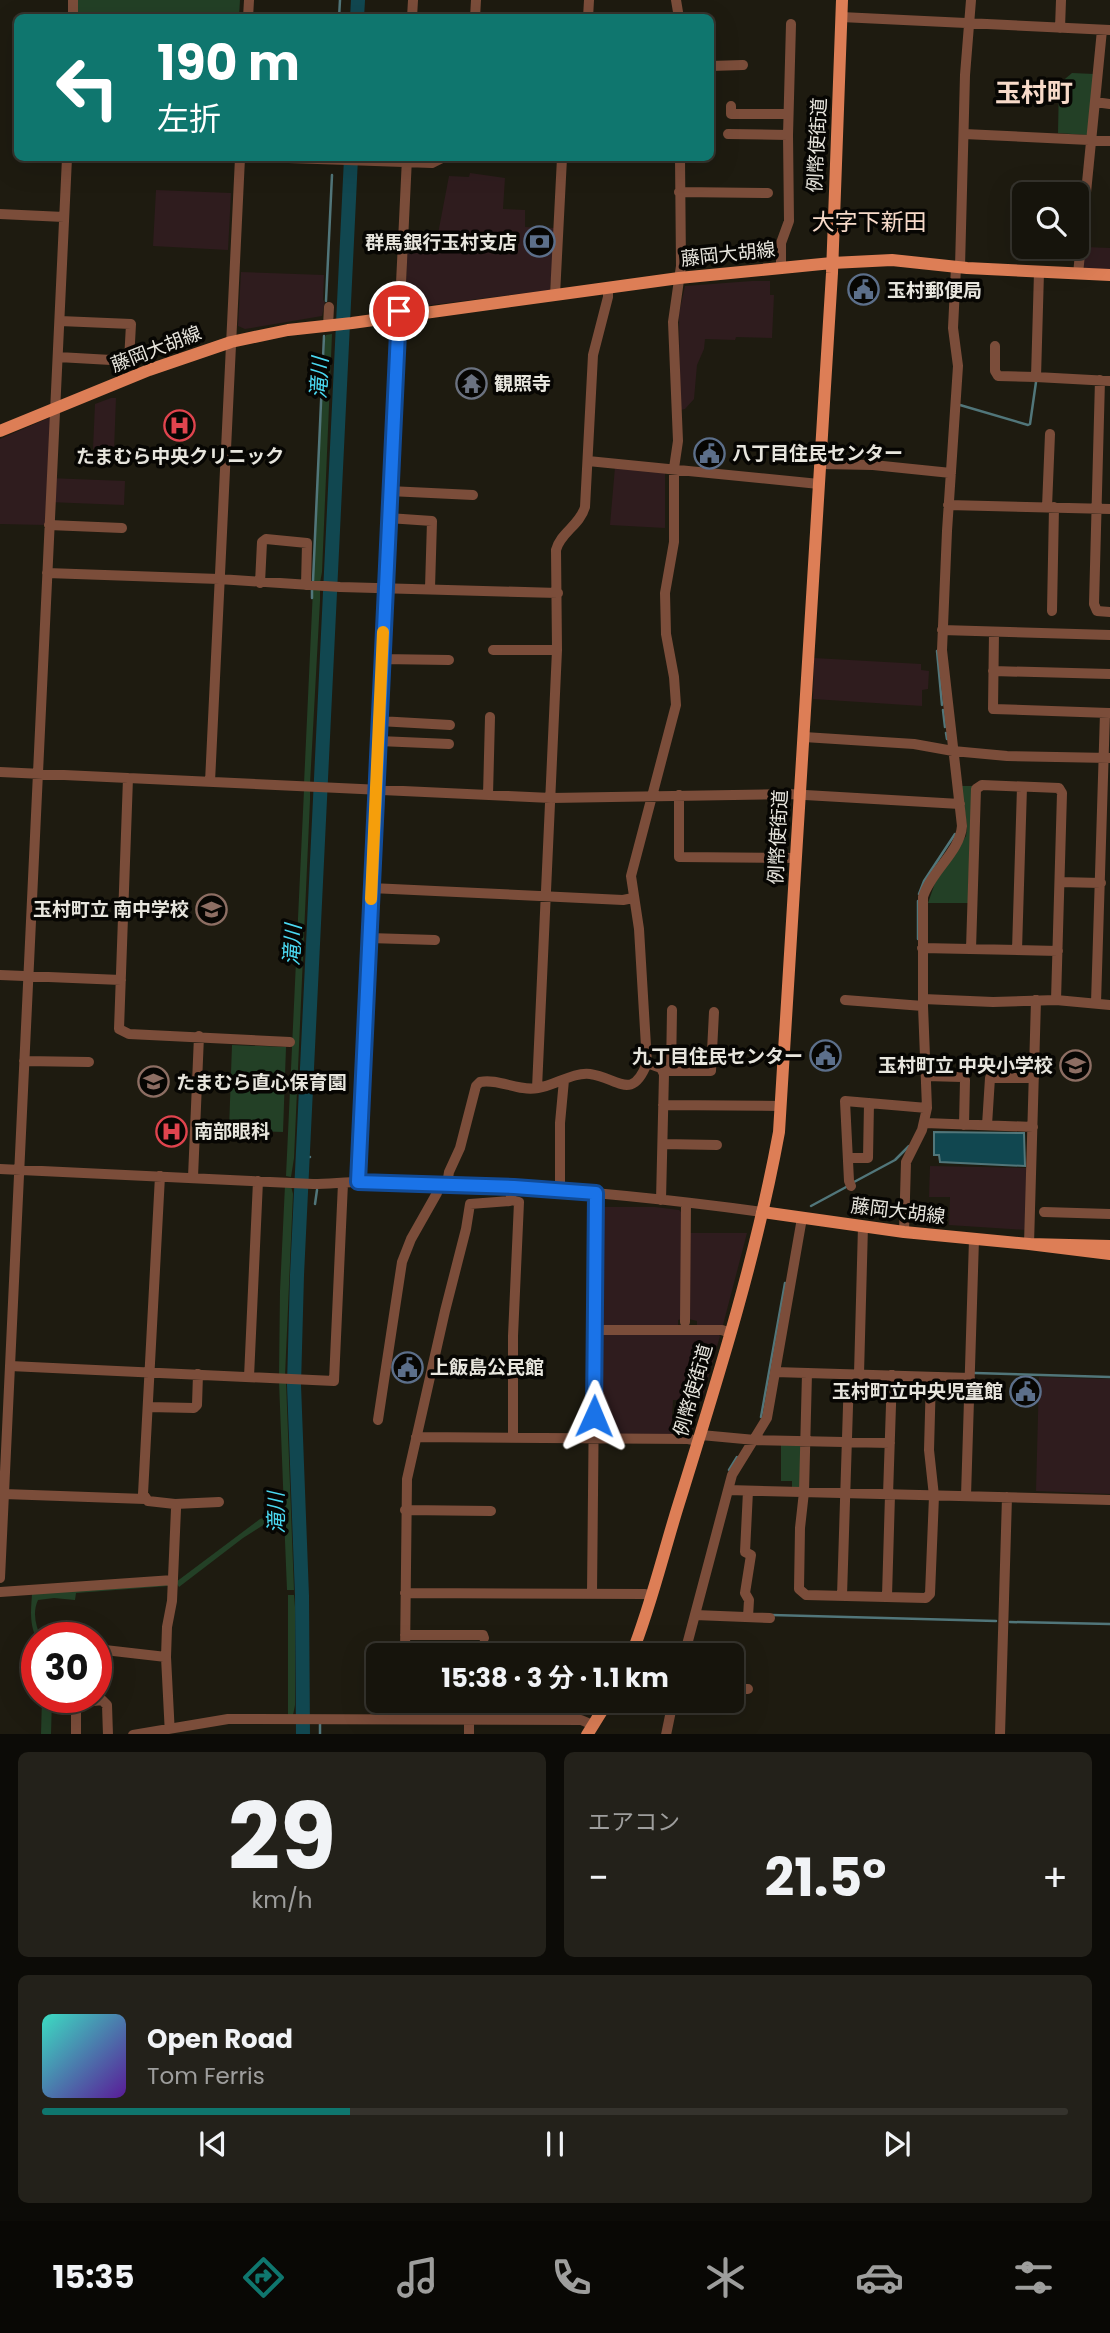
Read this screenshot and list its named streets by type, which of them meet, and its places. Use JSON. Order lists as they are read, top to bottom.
{
  "streets": {
    "main road": ["例幣使街道", "藤岡大胡線"]
  },
  "crossings": [
    ["例幣使街道", "藤岡大胡線"]
  ],
  "districts": ["玉村町", "大字下新田"],
  "water": ["滝川"],
  "places": {
    "bank": ["群馬銀行玉村支店"],
    "public building": [
      "玉村郵便局",
      "八丁目住民センター",
      "九丁目住民センター",
      "上飯島公民館",
      "玉村町立中央児童館"
    ],
    "temple": ["観照寺"],
    "hospital": ["たまむら中央クリニック", "南部眼科"],
    "school or university": ["玉村町立 南中学校", "玉村町立 中央小学校", "たまむら直心保育園"]
  },
  "page": {
    "turn": ["190 m", "左折"],
    "limit": "30",
    "trip": "15:38 · 3 分 · 1.1 km",
    "tile": [
      ["29", "km/h"],
      "エアコン"
    ],
    "heat": ["−", "21.5°", "+"],
    "song": ["Open Road", "Tom Ferris"],
    "tabs": "15:35"
  }
}
